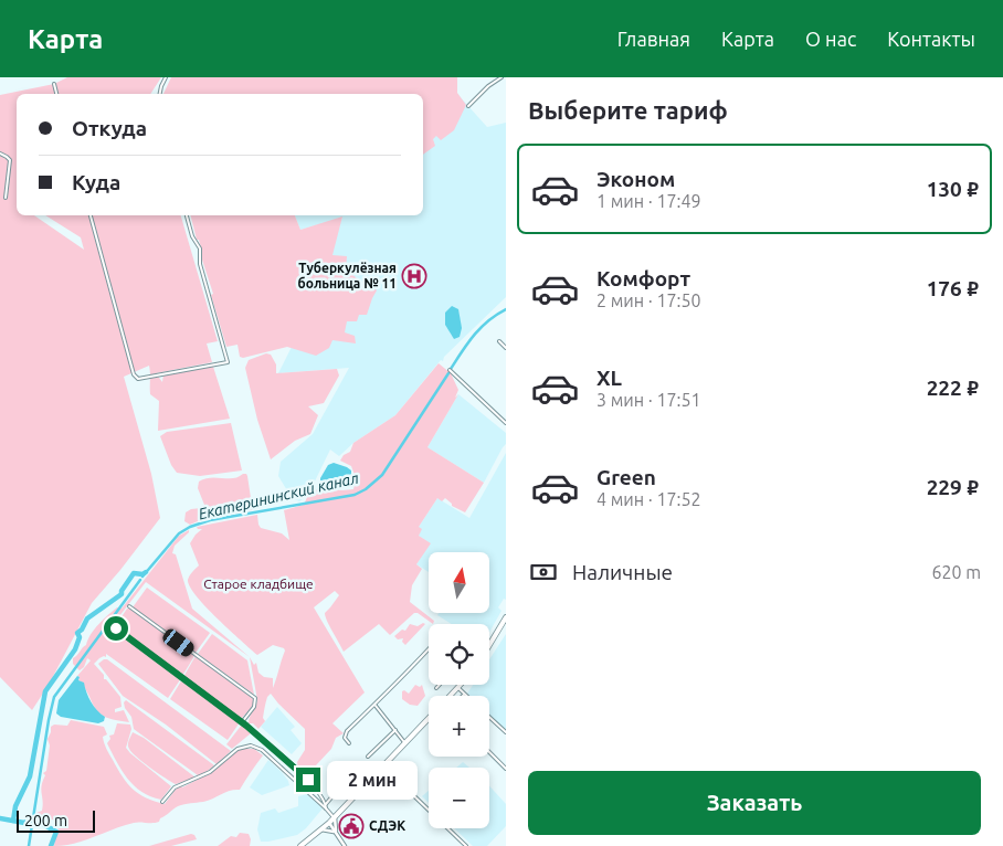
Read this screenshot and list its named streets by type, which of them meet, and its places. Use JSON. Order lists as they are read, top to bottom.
{
  "water": ["Екатерининский канал"],
  "parks": ["Старое кладбище"],
  "places": {
    "hospital": ["Туберкулёзная больница № 11"],
    "public building": ["СДЭК"]
  },
  "scale_bar": "200 m",
  "north": "top",
  "page": {
    "header": "Карта",
    "nav": [
      "Главная",
      "Карта",
      "О нас",
      "Контакты"
    ],
    "heading": "Выберите тариф",
    "banner": ["Откуда", "Куда"],
    "list": [
      {
        "name": "Эконом",
        "note": "1 мин · 17:49",
        "value": "130 ₽"
      },
      {
        "name": "Комфорт",
        "note": "2 мин · 17:50",
        "value": "176 ₽"
      },
      {
        "name": "XL",
        "note": "3 мин · 17:51",
        "value": "222 ₽"
      },
      {
        "name": "Green",
        "note": "4 мин · 17:52",
        "value": "229 ₽"
      }
    ],
    "pay": ["Наличные", "620 m"],
    "map_buttons": ["+", "−"],
    "buttons": "Заказать",
    "bubble": "2 мин",
    "scale": "200 m"
  }
}
